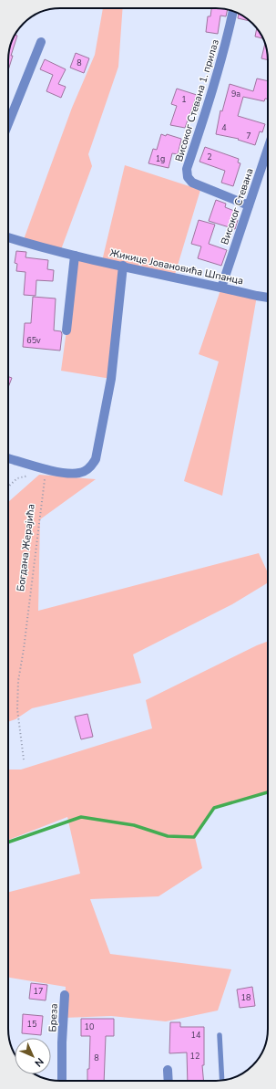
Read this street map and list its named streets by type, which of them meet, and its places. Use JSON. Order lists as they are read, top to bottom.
{
  "streets": {
    "street": [
      "Високог Стевана 1. прилаз",
      "Високог Стевана",
      "Жикице Јовановића Шпанца",
      "Бреза"
    ],
    "path": ["Богдана Жерајића"]
  },
  "crossings": [
    ["Високог Стевана 1. прилаз", "Високог Стевана"],
    ["Високог Стевана", "Жикице Јовановића Шпанца"]
  ],
  "house_numbers": [
    "8",
    "9a",
    "1",
    "4",
    "7",
    "2",
    "1g",
    "65v",
    "17",
    "18",
    "15",
    "10",
    "14",
    "12",
    "8"
  ],
  "north": "bottom right"
}
